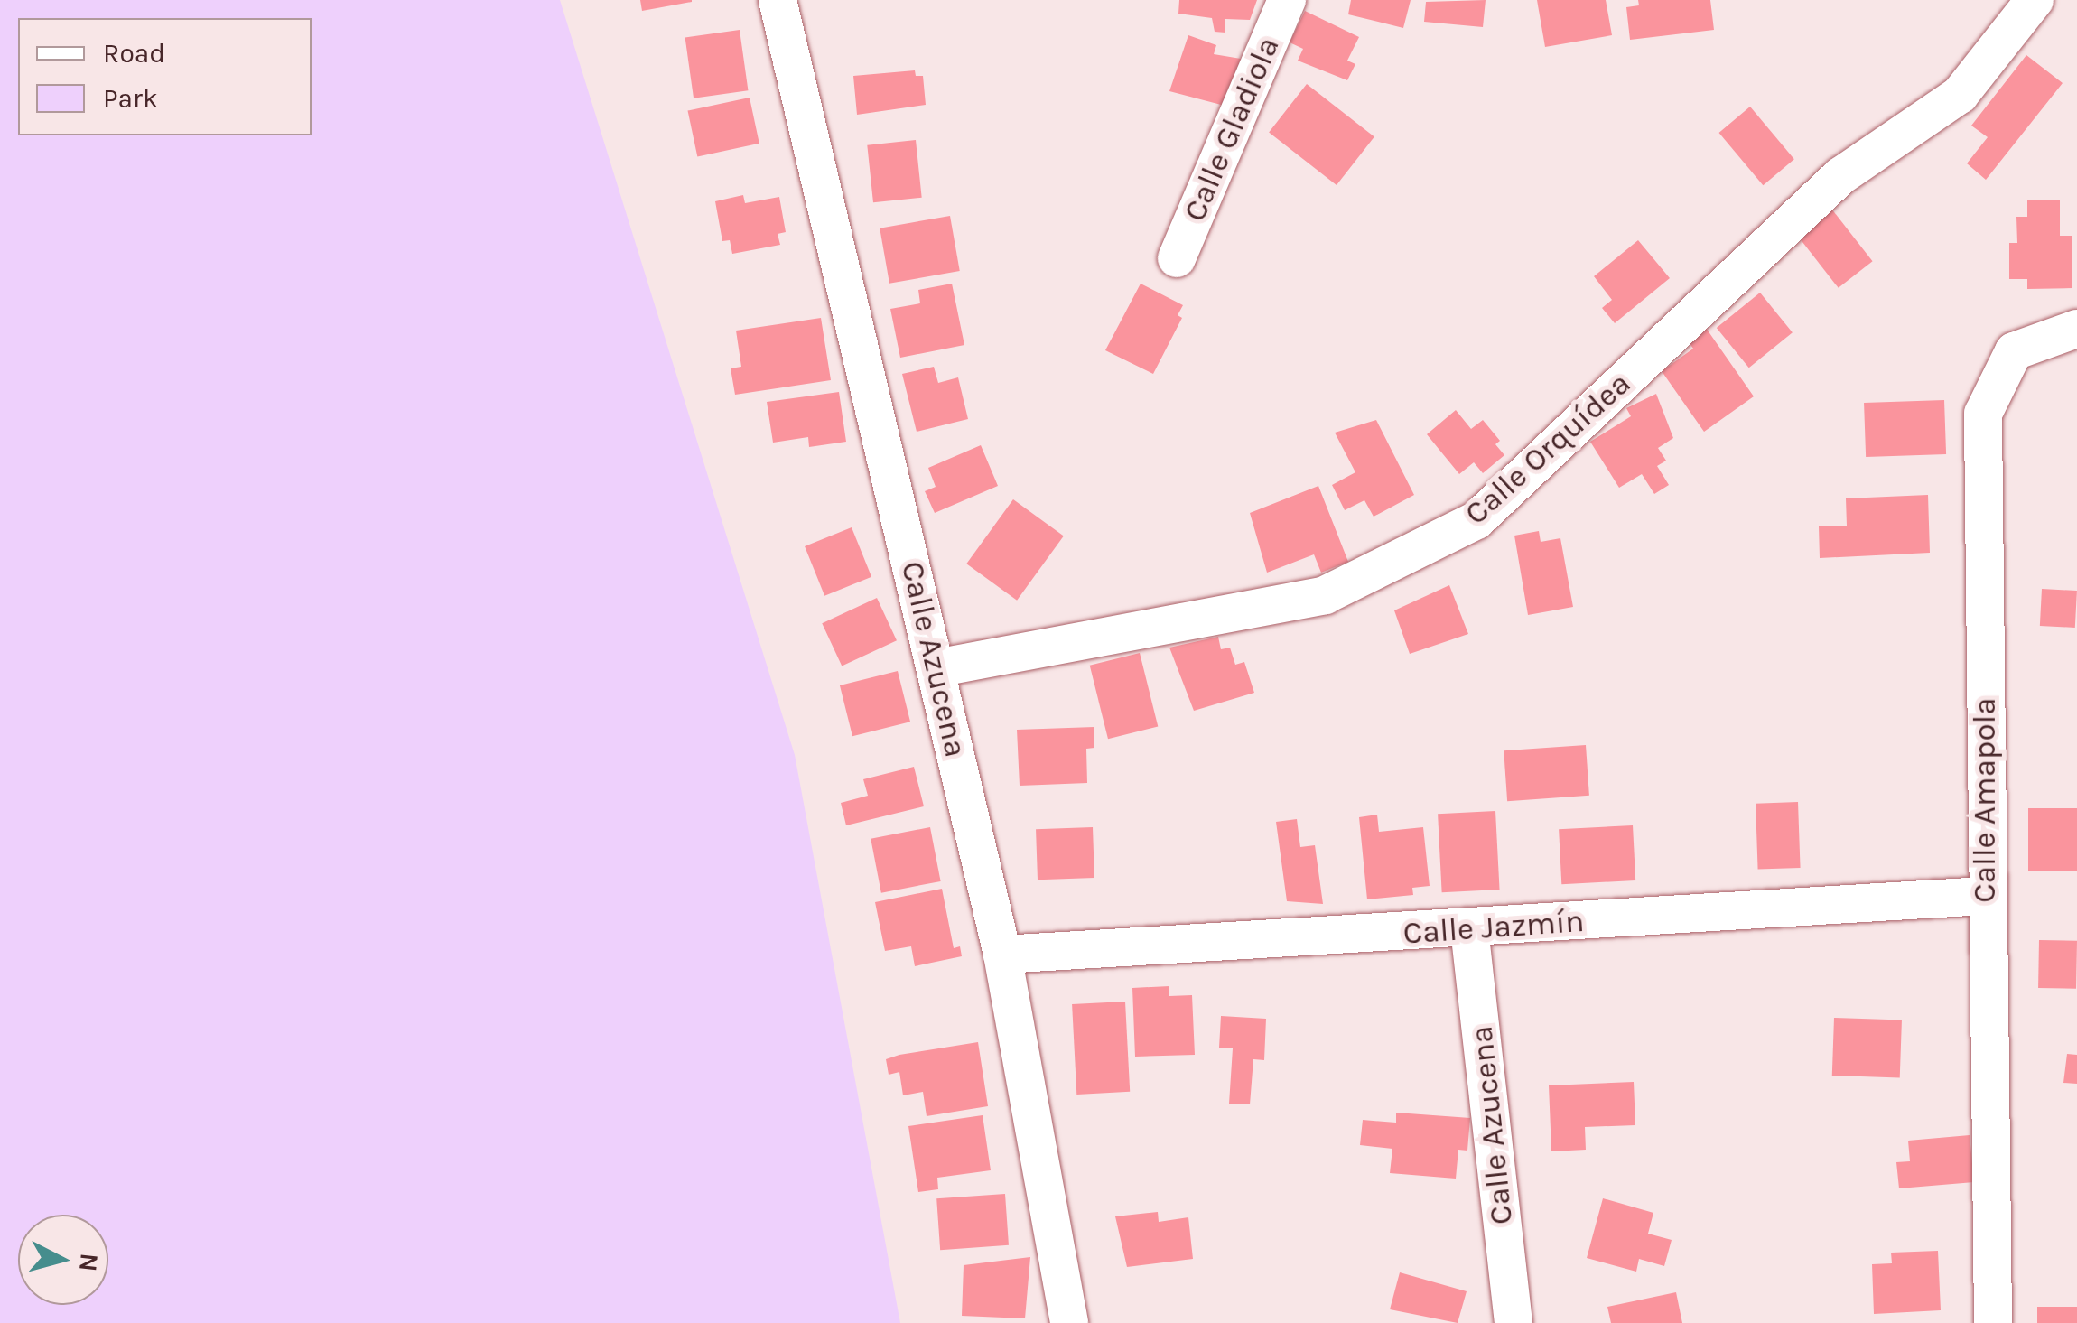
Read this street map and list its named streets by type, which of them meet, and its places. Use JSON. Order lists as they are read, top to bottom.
{
  "streets": {
    "street": [
      "Calle Gladiola",
      "Calle Orquídea",
      "Calle Azucena",
      "Calle Amapola",
      "Calle Jazmín"
    ]
  },
  "crossings": [
    ["Calle Orquídea", "Calle Azucena"],
    ["Calle Azucena", "Calle Jazmín"],
    ["Calle Amapola", "Calle Jazmín"]
  ],
  "legend": ["Road", "Park"],
  "north": "right"
}
